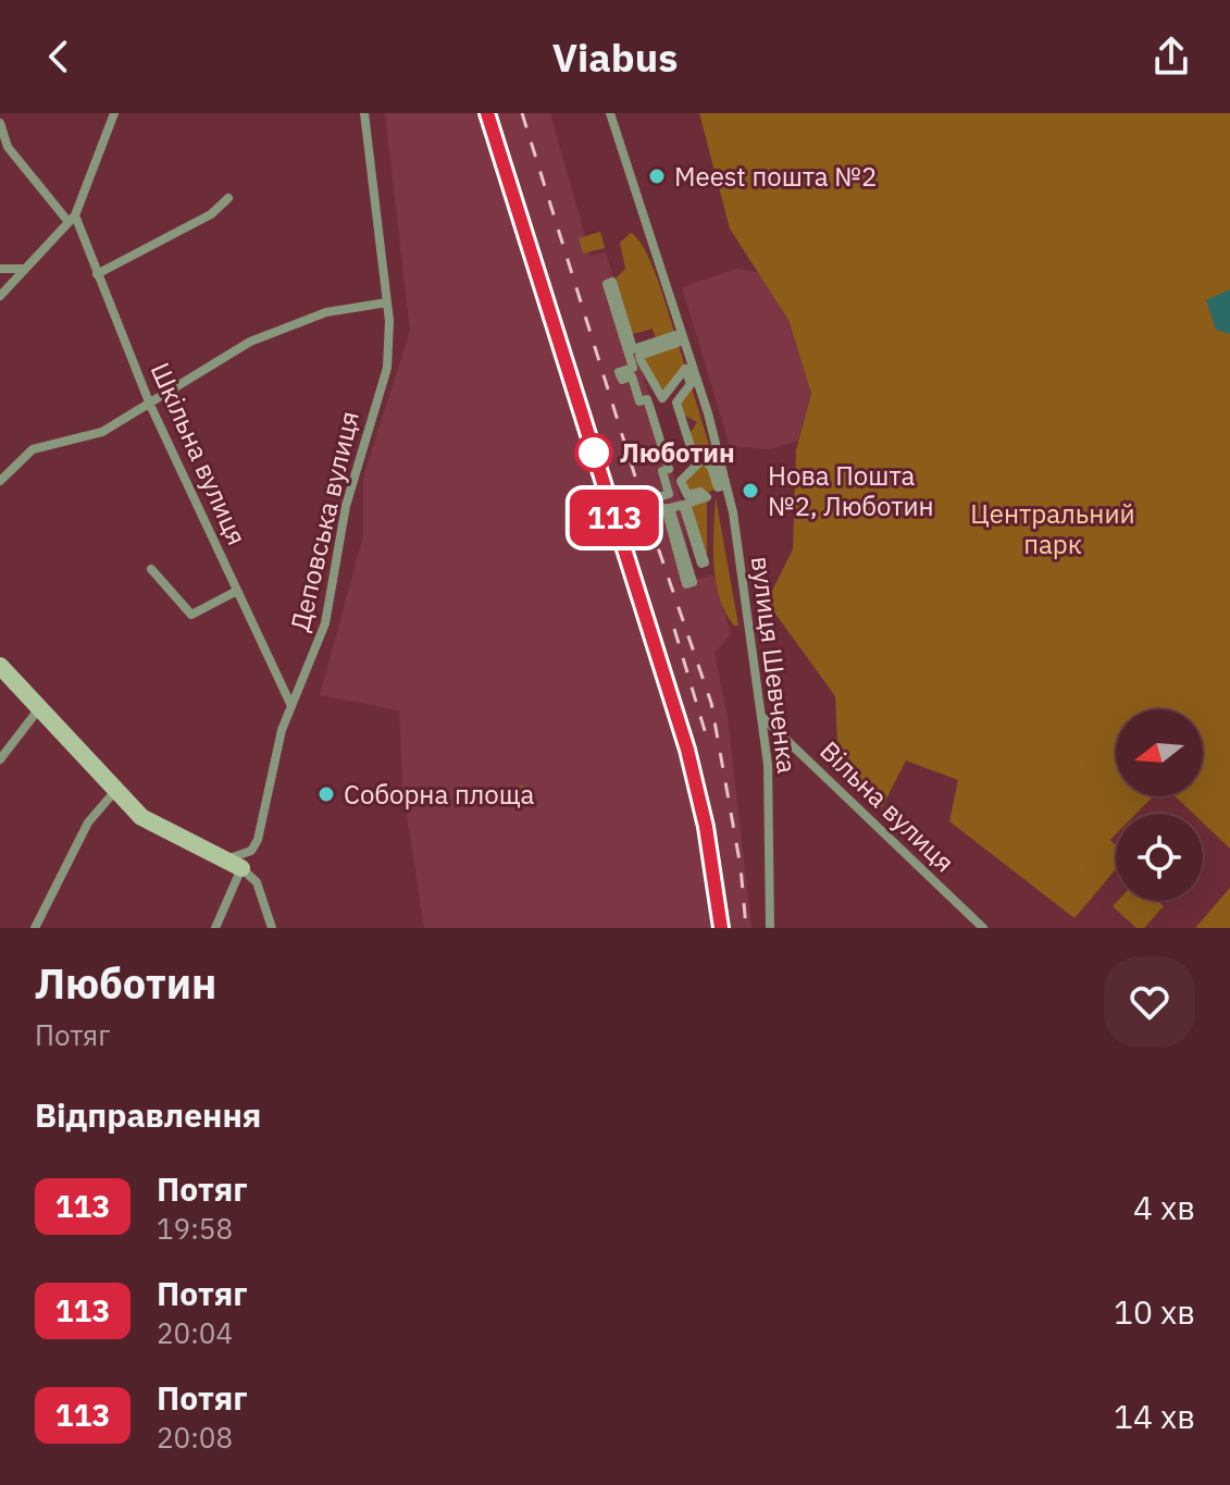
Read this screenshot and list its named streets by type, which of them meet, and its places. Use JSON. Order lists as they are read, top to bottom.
{
  "streets": {
    "street": [
      "Шкільна вулиця",
      "Деповська вулиця",
      "вулиця Шевченка",
      "Вільна вулиця"
    ]
  },
  "crossings": [
    ["Шкільна вулиця", "Деповська вулиця"],
    ["вулиця Шевченка", "Вільна вулиця"]
  ],
  "parks": ["Центральний парк"],
  "places": [
    "Meest пошта №2",
    "Люботин",
    "Нова Пошта №2, Люботин",
    "Соборна площа"
  ],
  "north": "left",
  "page": {
    "header": "Viabus",
    "on_map": "113",
    "heading": [
      ["Люботин", "Потяг"],
      "Відправлення"
    ],
    "list": [
      {
        "mark": "113",
        "name": "Потяг",
        "note": "19:58",
        "value": "4 хв"
      },
      {
        "mark": "113",
        "name": "Потяг",
        "note": "20:04",
        "value": "10 хв"
      },
      {
        "mark": "113",
        "name": "Потяг",
        "note": "20:08",
        "value": "14 хв"
      }
    ]
  }
}
